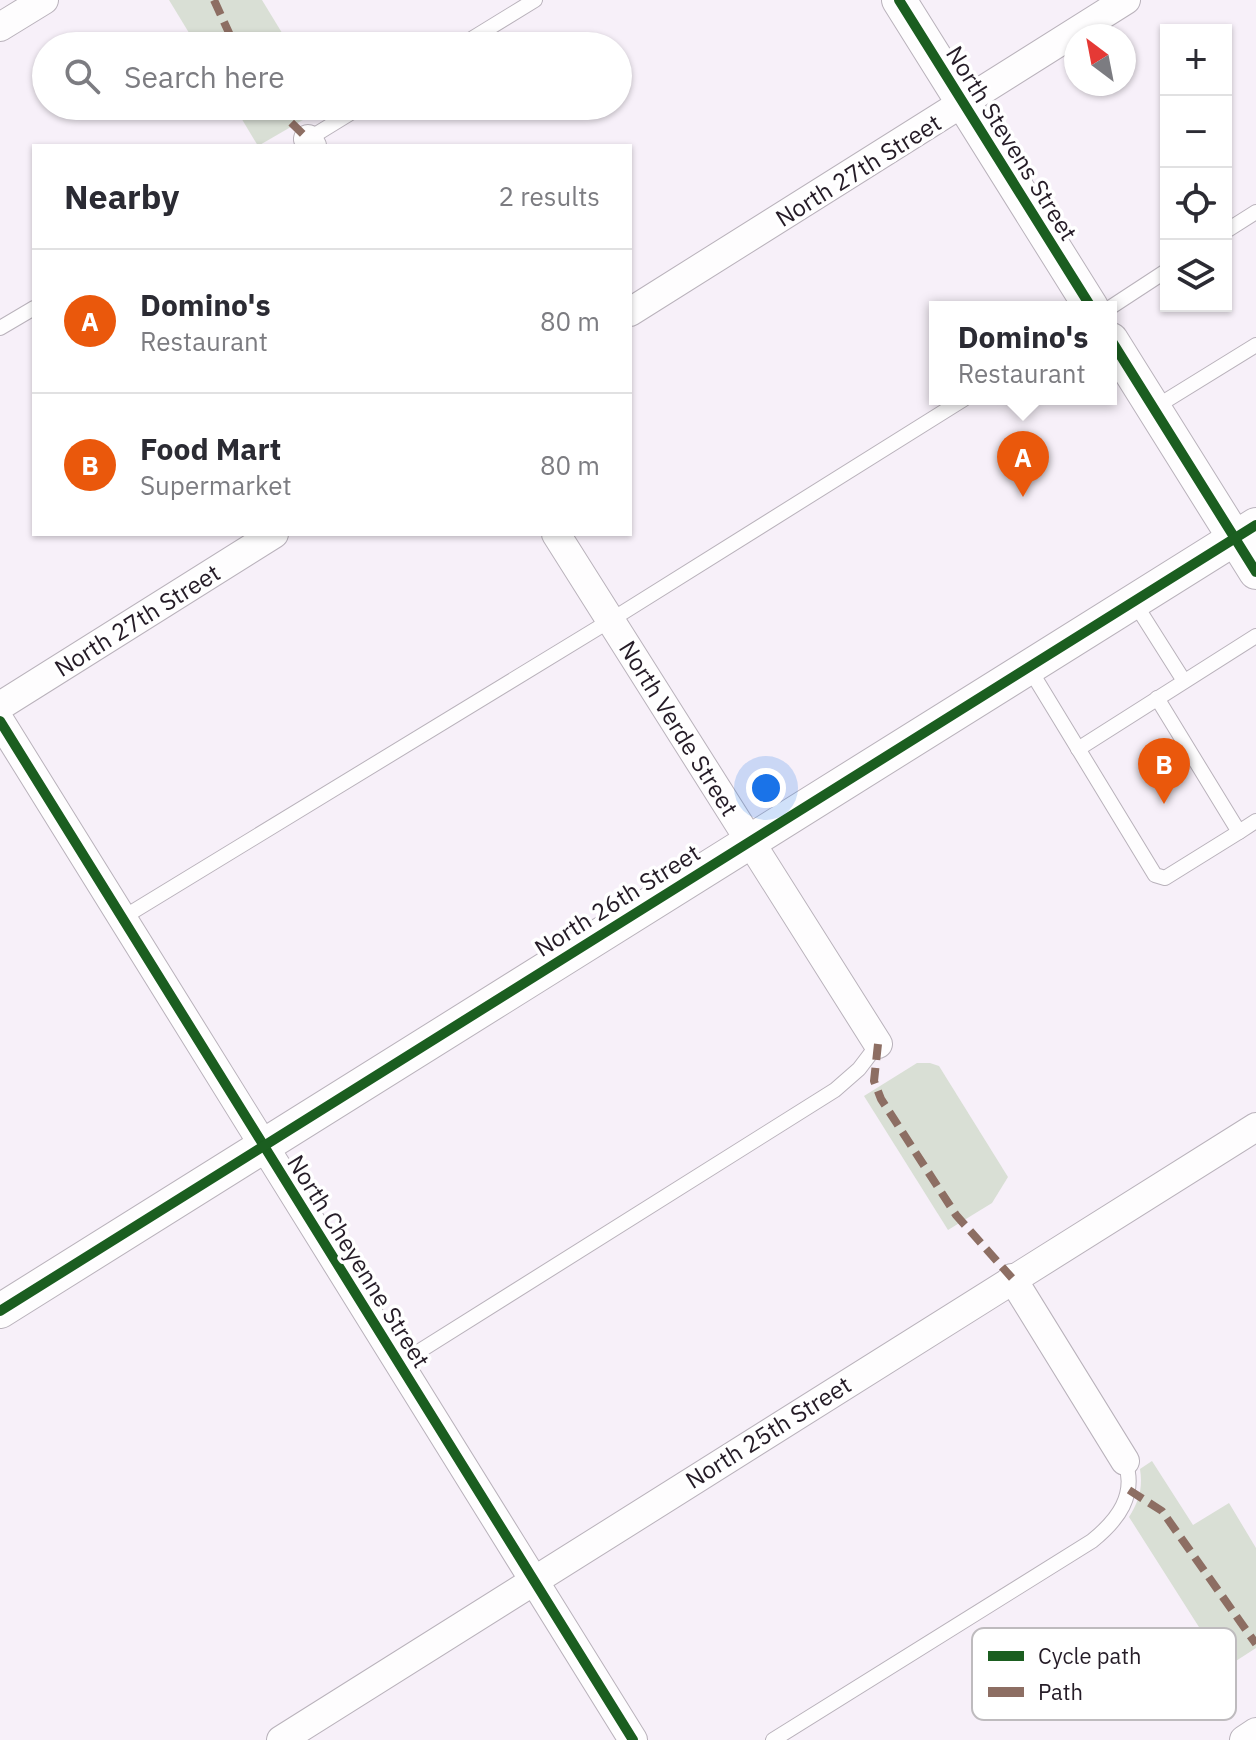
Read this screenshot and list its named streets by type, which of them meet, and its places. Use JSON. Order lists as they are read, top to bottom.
{
  "streets": {
    "street": [
      "North Stevens Street",
      "North 27th Street",
      "North Verde Street",
      "North 26th Street",
      "North Cheyenne Street",
      "North 25th Street"
    ]
  },
  "crossings": [
    ["North Stevens Street", "North 27th Street"],
    ["North Verde Street", "North 26th Street"],
    ["North 26th Street", "North Cheyenne Street"],
    ["North Cheyenne Street", "North 25th Street"]
  ],
  "legend": ["Cycle path", "Path"],
  "north": "top left",
  "page": {
    "map_buttons": ["+", "−"],
    "search": "Search here",
    "heading": ["Nearby", "2 results"],
    "list": [
      {
        "mark": "A",
        "name": "Domino's",
        "note": "Restaurant",
        "value": "80 m"
      },
      {
        "mark": "B",
        "name": "Food Mart",
        "note": "Supermarket",
        "value": "80 m"
      }
    ],
    "popup": ["Domino's", "Restaurant"],
    "pins": ["A", "B"]
  }
}
